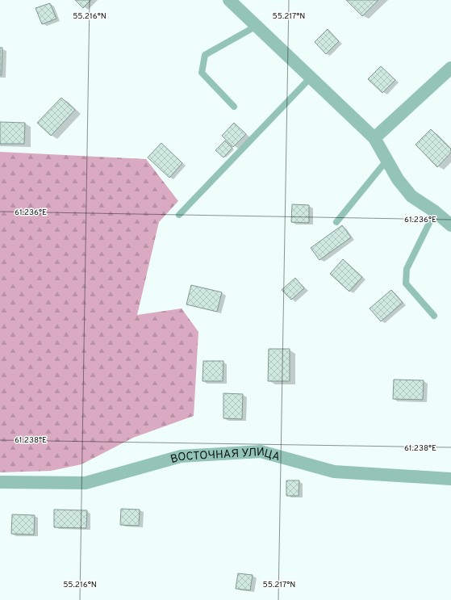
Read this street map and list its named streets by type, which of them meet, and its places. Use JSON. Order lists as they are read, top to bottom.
{
  "streets": {
    "street": ["ВОСТОЧНАЯ УЛИЦА"]
  },
  "coordinates": [
    "55.216°N",
    "55.217°N",
    "61.236°E",
    "61.238°E"
  ]
}
